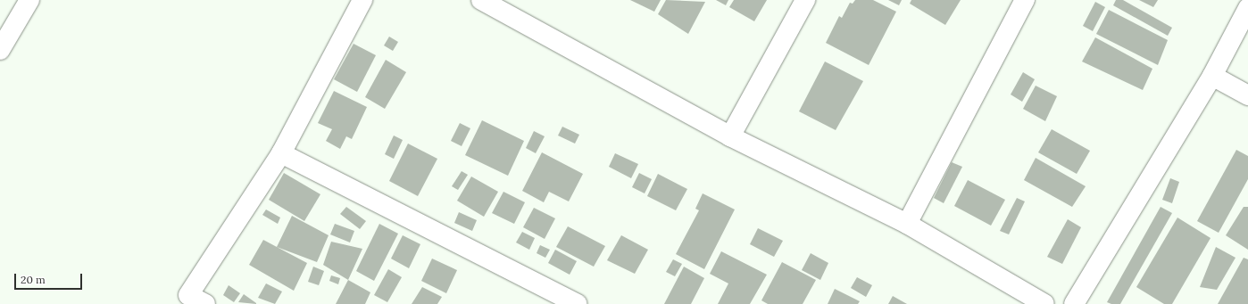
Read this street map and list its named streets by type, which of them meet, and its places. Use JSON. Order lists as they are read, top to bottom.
{
  "scale_bar": "20 m"
}
